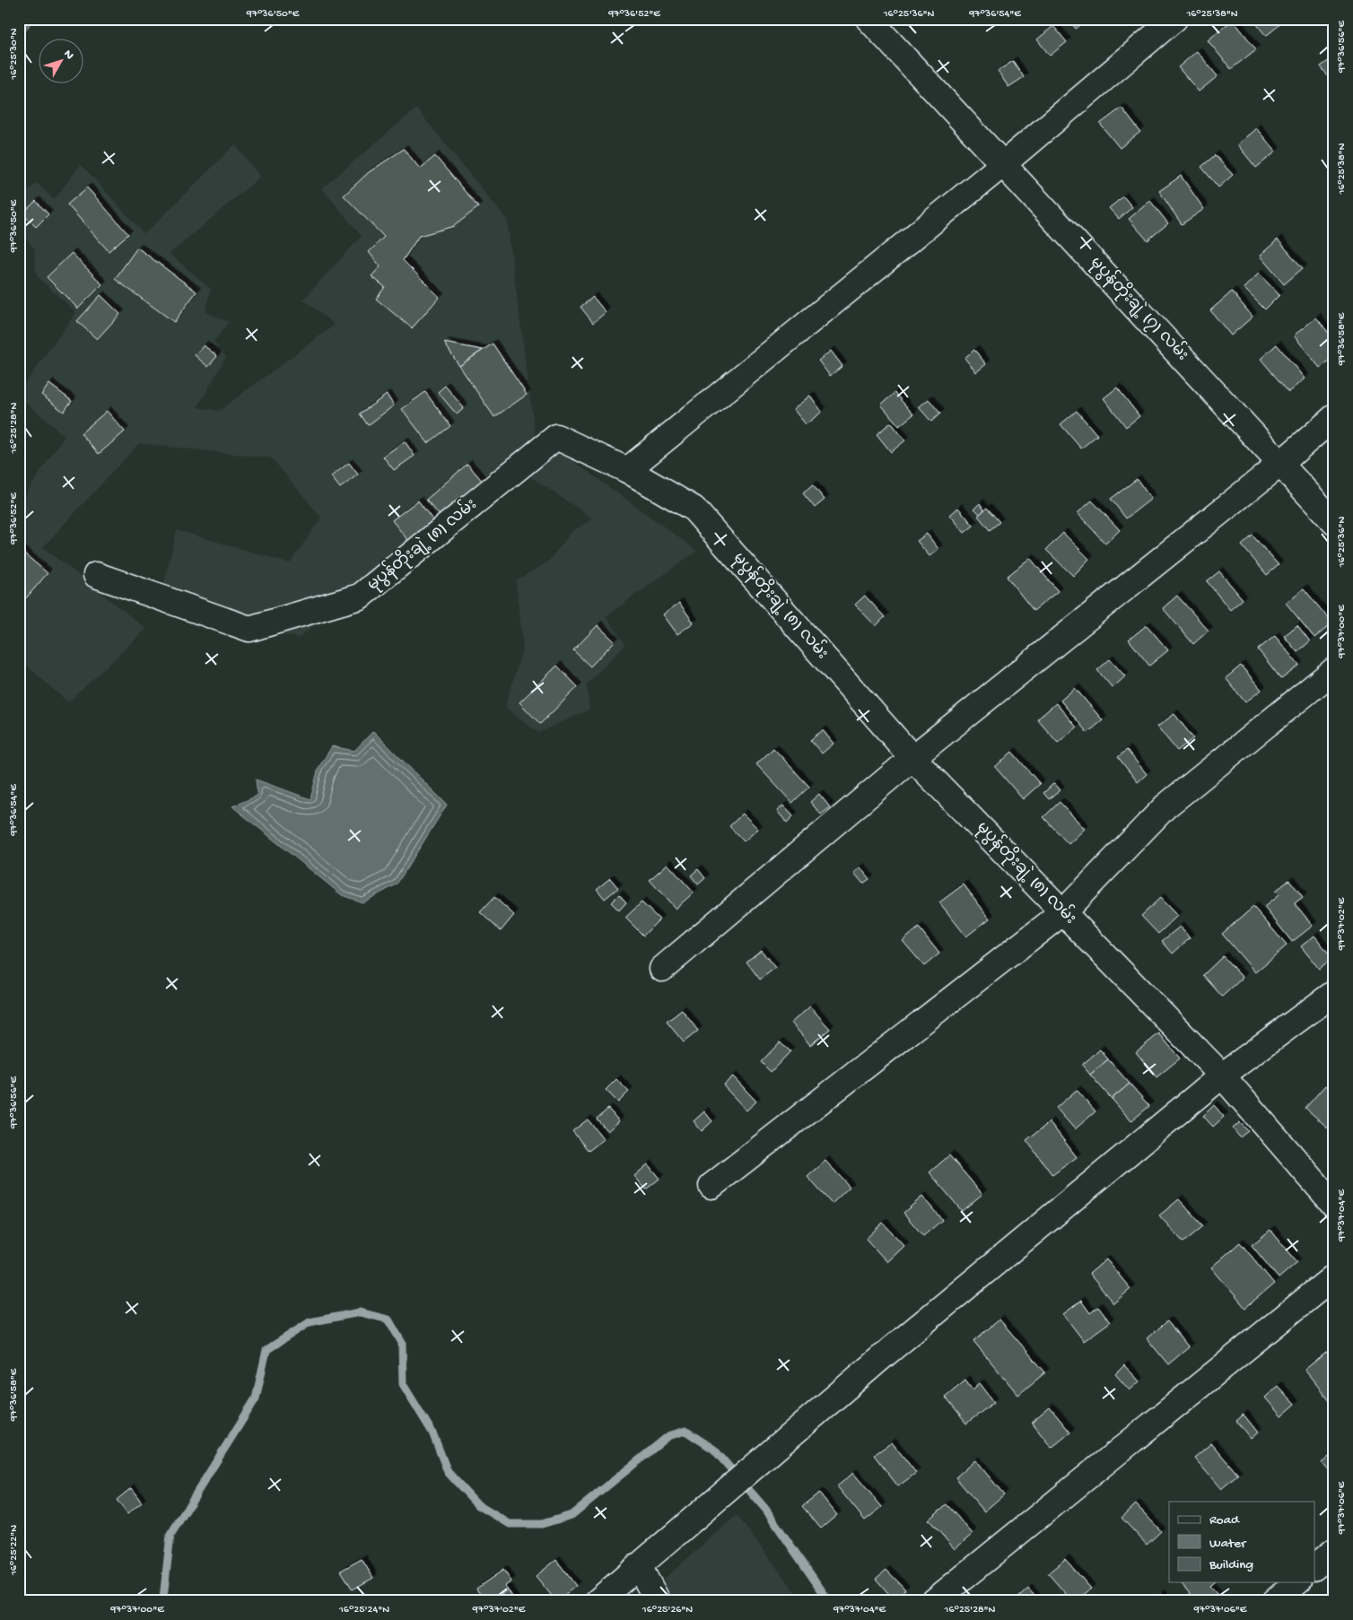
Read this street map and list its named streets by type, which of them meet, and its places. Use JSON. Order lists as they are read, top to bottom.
{
  "streets": {
    "street": ["မုပွန်တိုးချဲ့ (၇) လမ်း", "မုပွန်တိုးချဲ့ (၈) လမ်း"]
  },
  "legend": ["Road", "Water", "Building"],
  "north": "top right",
  "coordinates": [
    "97°36'50\"E",
    "97°36'52\"E",
    "16°25'36\"N",
    "97°36'54\"E",
    "16°25'38\"N",
    "97°36'56\"E",
    "16°25'30\"N",
    "97°36'58\"E",
    "16°25'28\"N",
    "97°37'00\"E",
    "97°37'02\"E",
    "97°37'04\"E",
    "97°37'06\"E",
    "16°25'22\"N",
    "16°25'24\"N",
    "16°25'26\"N"
  ]
}
